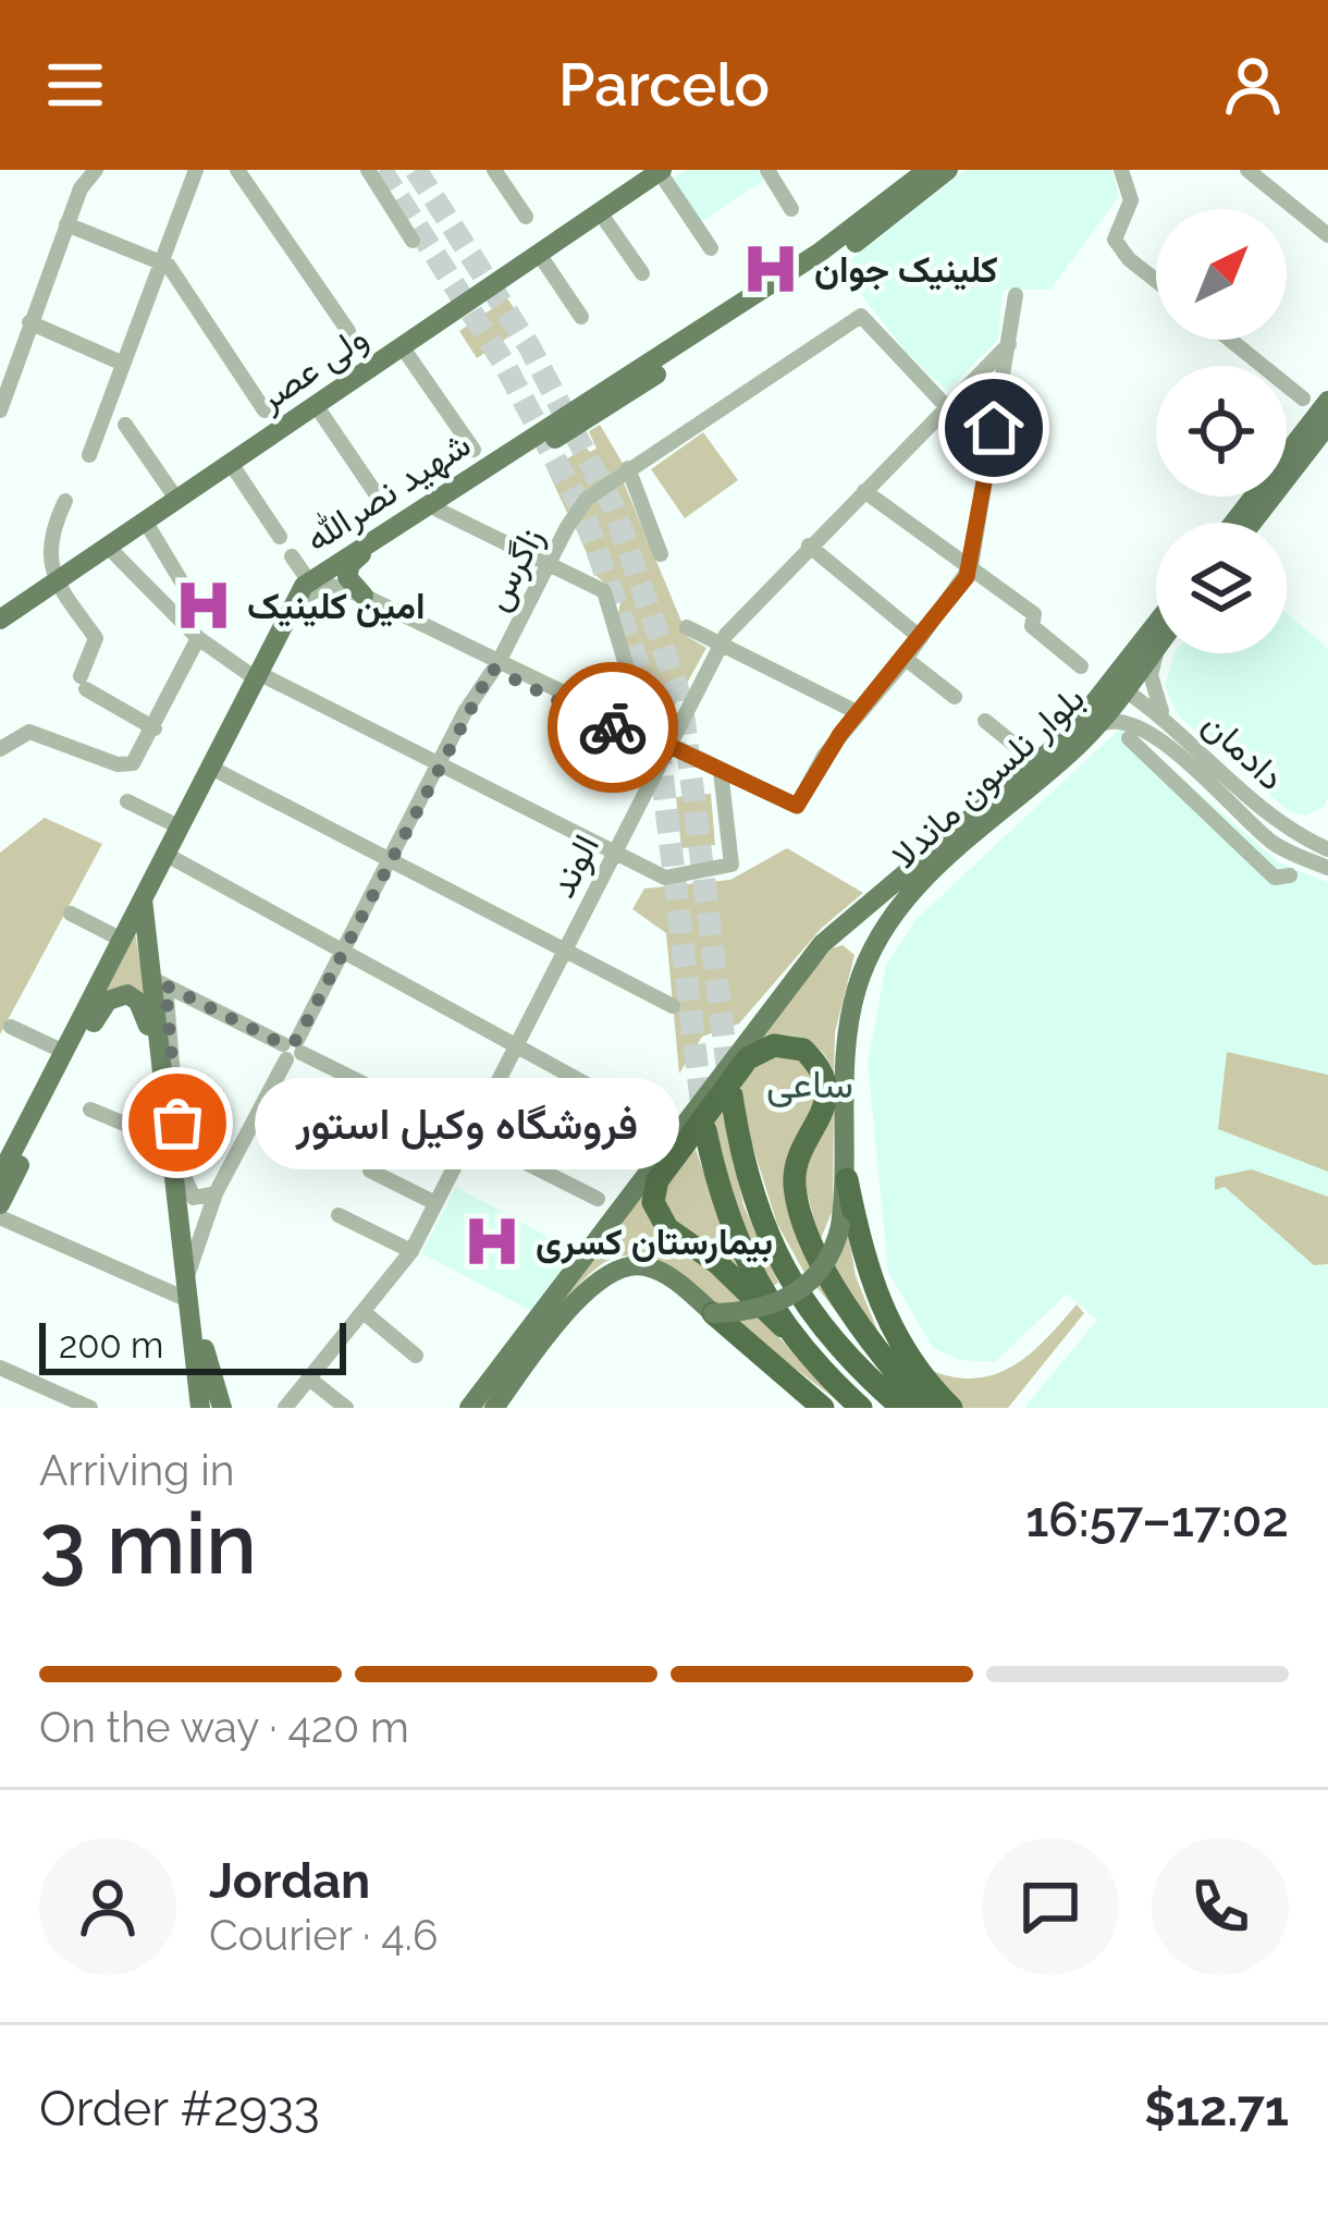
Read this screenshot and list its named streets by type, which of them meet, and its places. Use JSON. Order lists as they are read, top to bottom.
{
  "streets": {
    "main road": ["ولی عصر", "شهید نصرالله", "بلوار نلسون ماندلا"],
    "street": ["زاگرس", "دادمان", "الوند"]
  },
  "crossings": [
    ["زاگرس", "الوند"],
    ["دادمان", "بلوار نلسون ماندلا"]
  ],
  "districts": ["ساعی"],
  "places": {
    "hospital": ["کلینیک جوان", "امین کلینیک", "بیمارستان کسری"],
    "other": ["فروشگاه وکیل استور"]
  },
  "scale_bar": "200 m",
  "north": "top right",
  "page": {
    "header": "Parcelo",
    "bubble": "فروشگاه وکیل استور",
    "scale": "200 m",
    "heading": ["3 min", "Arriving in", "16:57–17:02"],
    "panel": [
      "Jordan",
      "Courier · 4.6",
      "Order #2933",
      "$12.71"
    ],
    "bar": "On the way · 420 m"
  }
}
